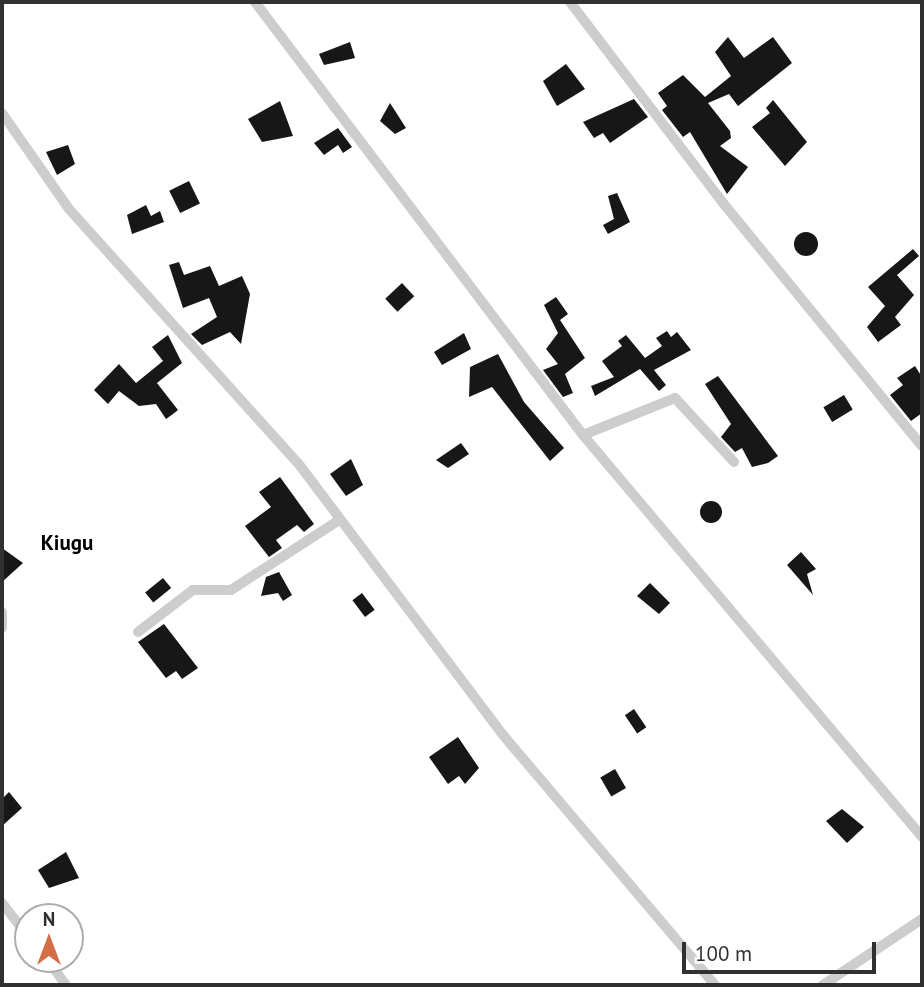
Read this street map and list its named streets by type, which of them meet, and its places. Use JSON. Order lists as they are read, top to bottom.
{
  "districts": ["Kiugu"],
  "scale_bar": "100 m",
  "north": "top"
}
